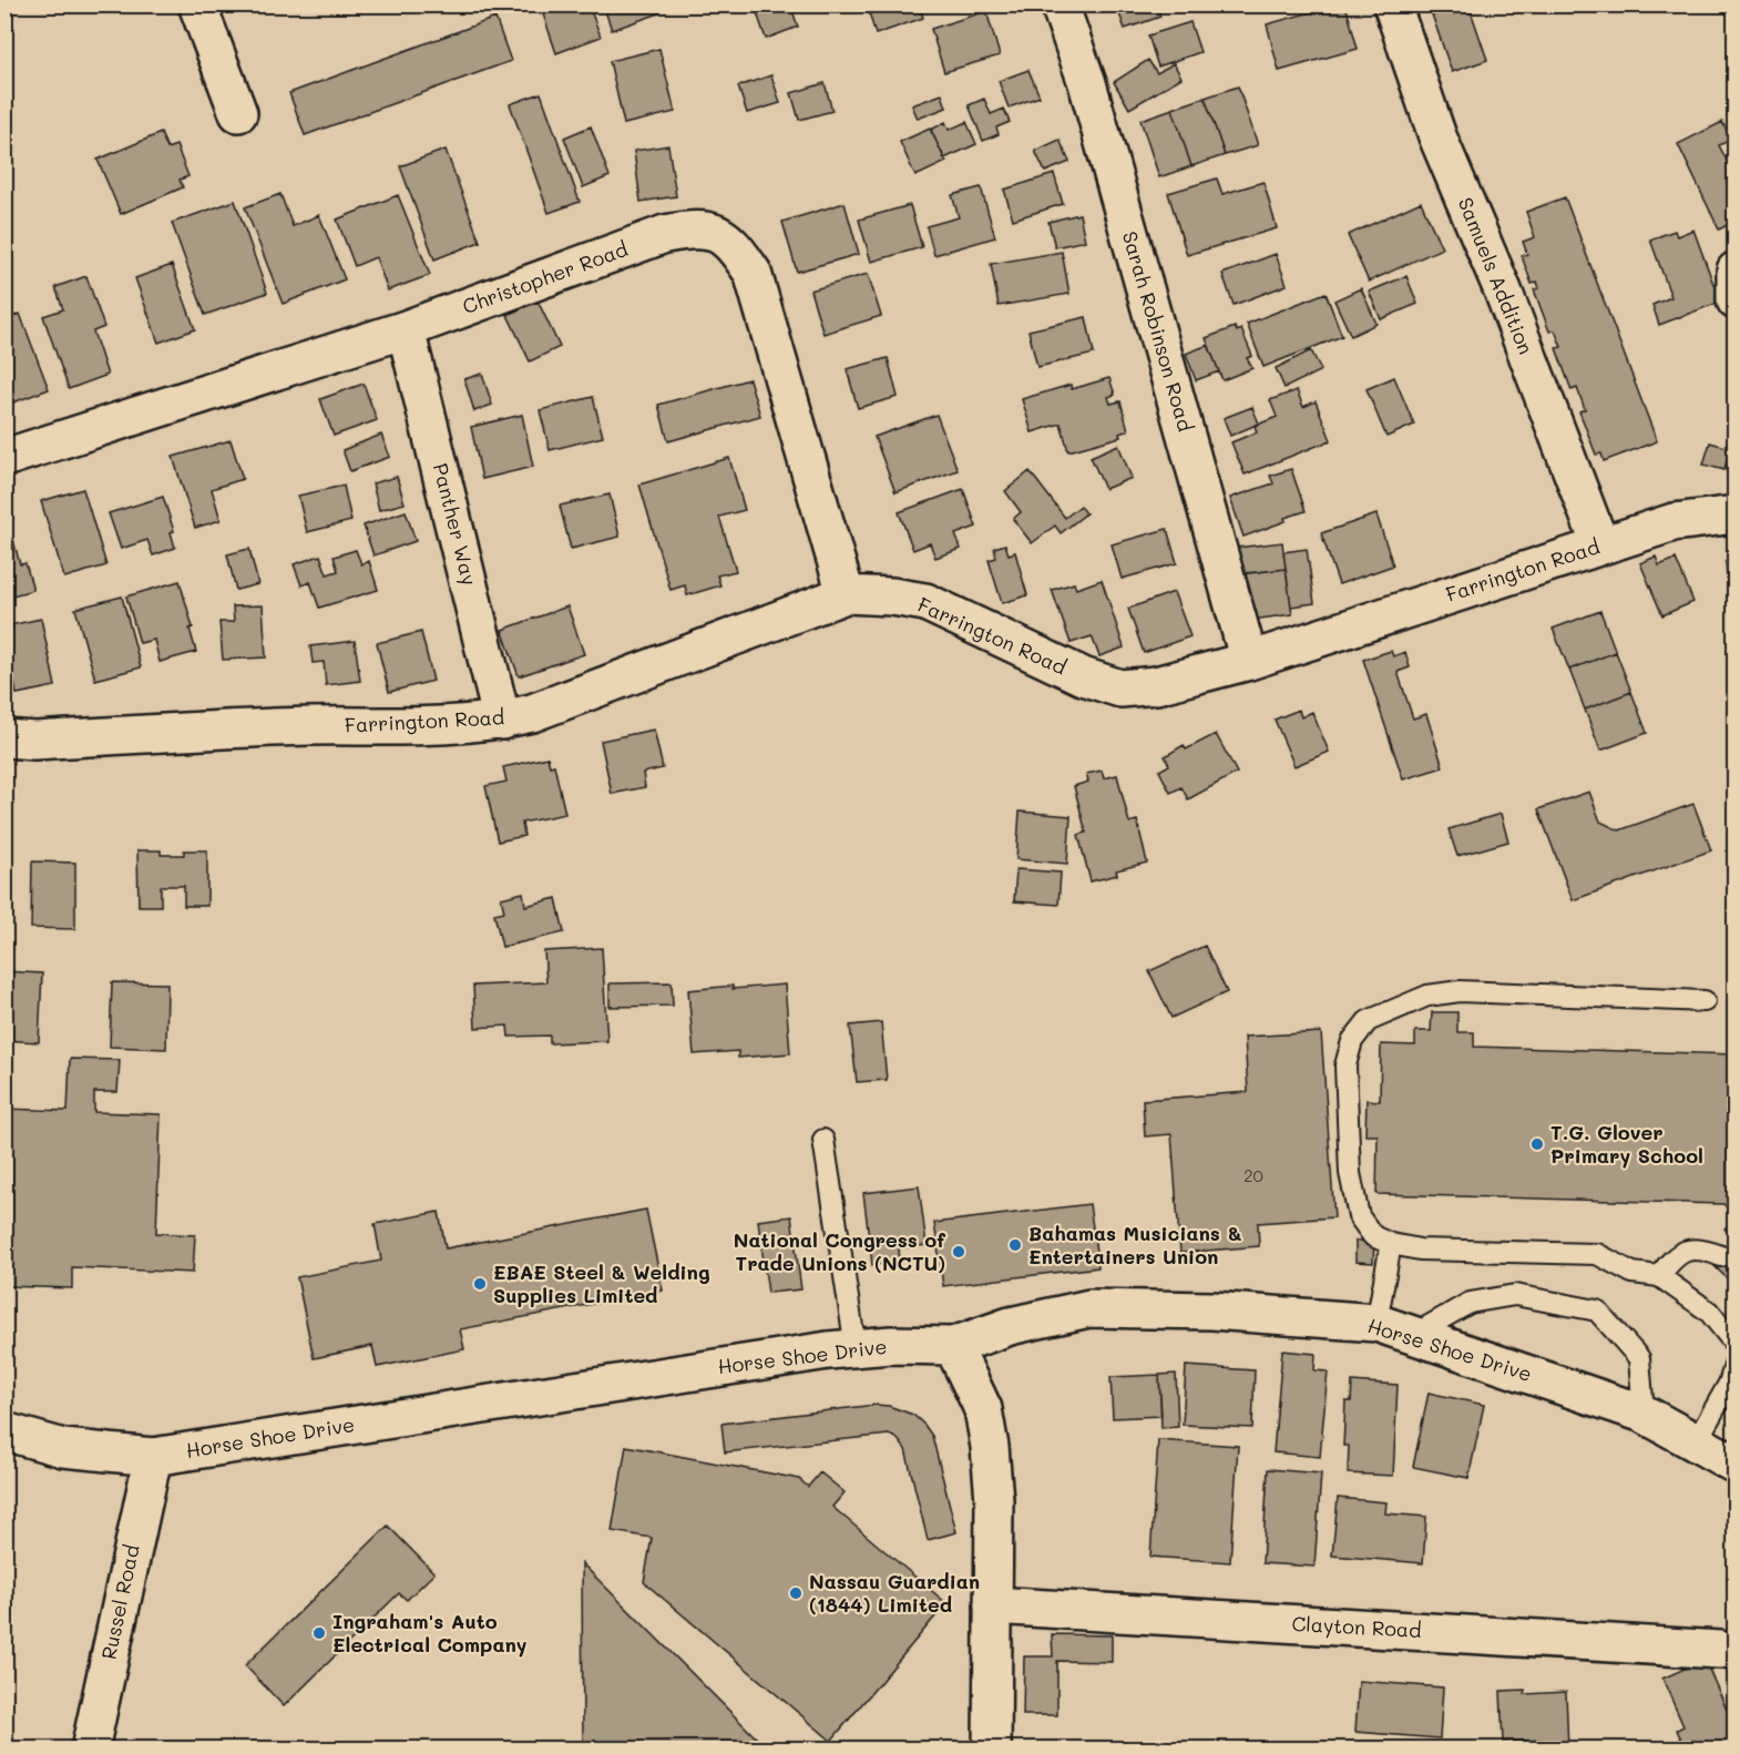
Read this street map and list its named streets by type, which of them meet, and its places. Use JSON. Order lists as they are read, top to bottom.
{
  "streets": {
    "street": [
      "Samuels Addition",
      "Christopher Road",
      "Sarah Robinson Road",
      "Panther Way",
      "Farrington Road",
      "Horse Shoe Drive",
      "Russel Road",
      "Clayton Road"
    ]
  },
  "crossings": [
    ["Samuels Addition", "Farrington Road"],
    ["Christopher Road", "Panther Way"],
    ["Christopher Road", "Farrington Road"],
    ["Sarah Robinson Road", "Farrington Road"],
    ["Panther Way", "Farrington Road"],
    ["Horse Shoe Drive", "Russel Road"]
  ],
  "places": [
    "T.G. Glover Primary School",
    "Bahamas Musicians & Entertainers Union",
    "National Congress of Trade Unions (NCTU)",
    "EBAE Steel & Welding Supplies Limited",
    "Nassau Guardian (1844) Limited",
    "Ingraham's Auto Electrical Company"
  ],
  "house_numbers": ["20"]
}
